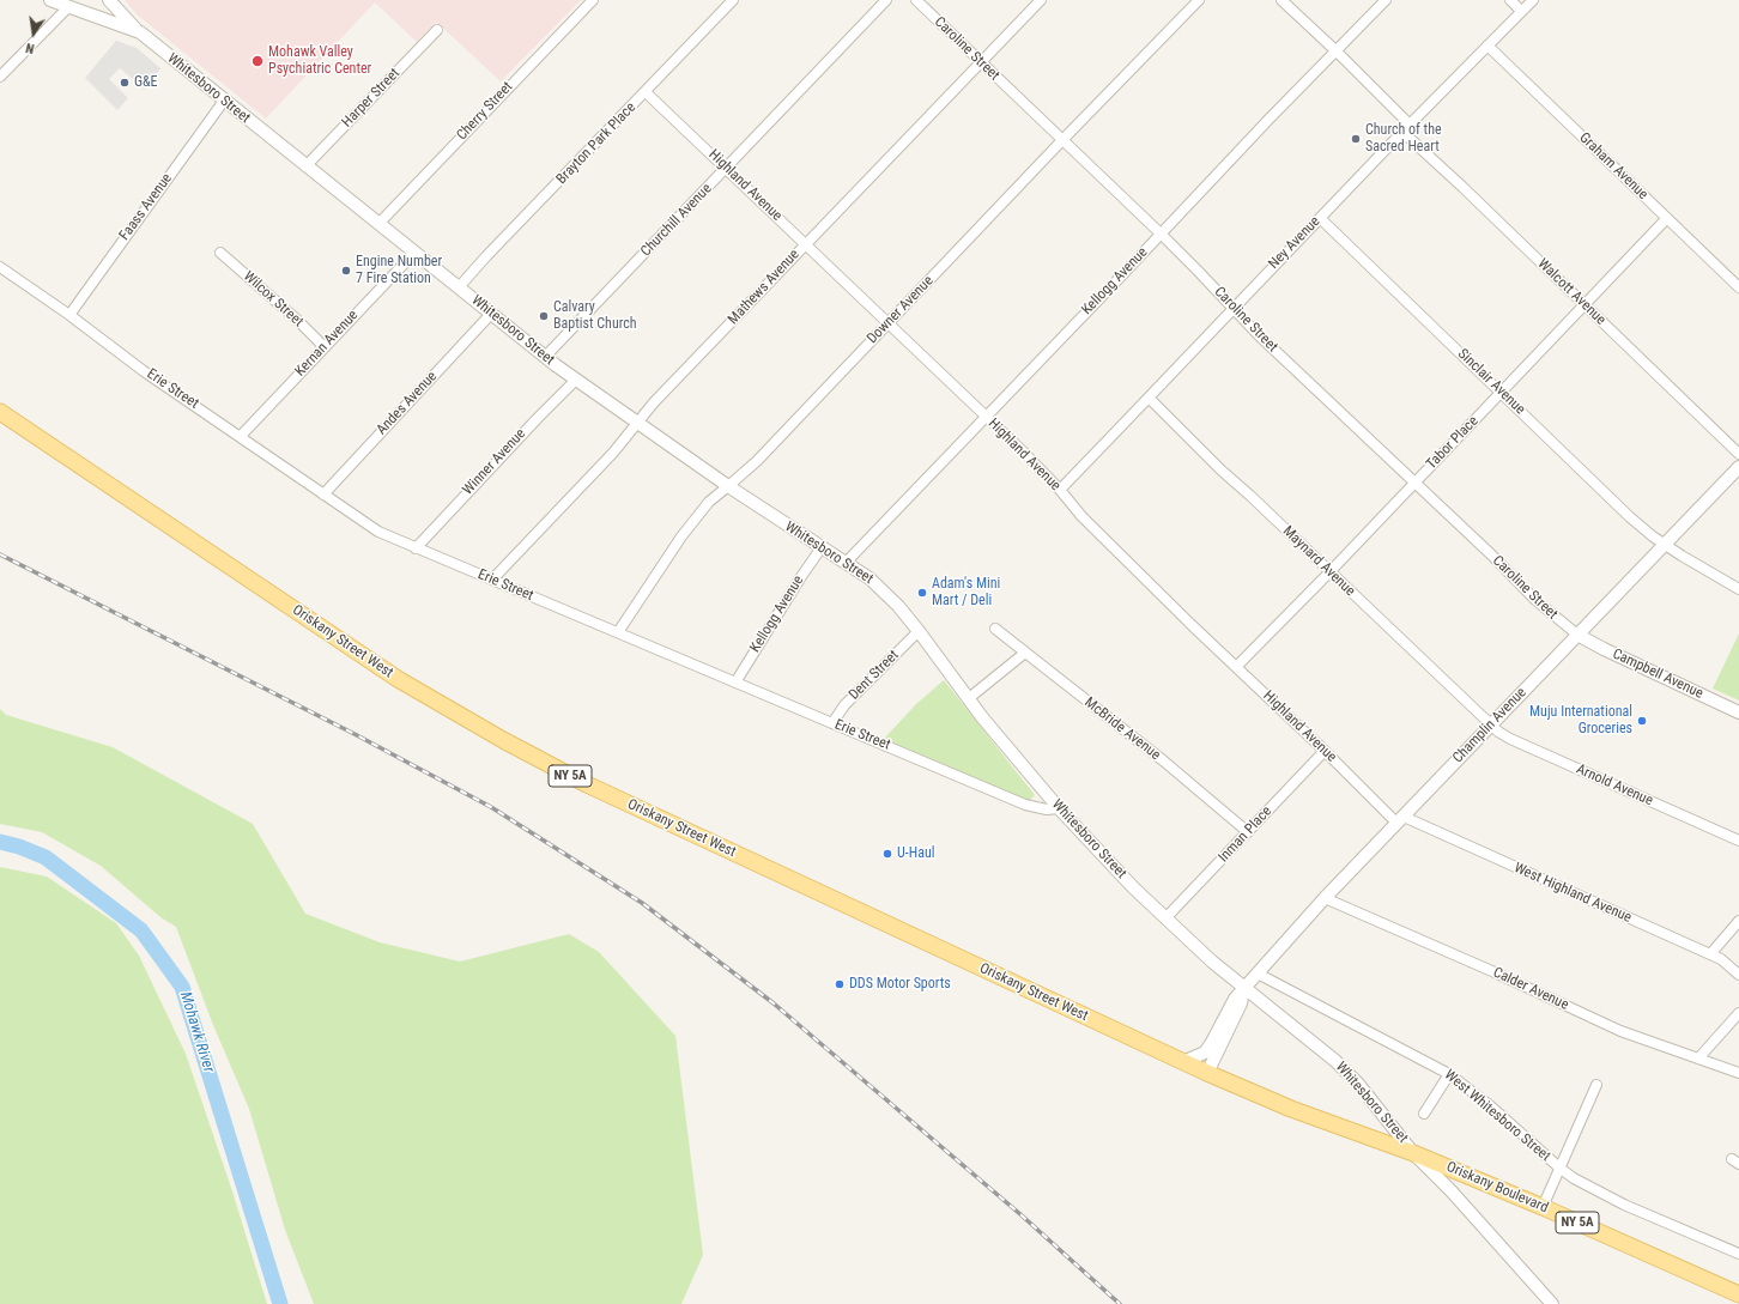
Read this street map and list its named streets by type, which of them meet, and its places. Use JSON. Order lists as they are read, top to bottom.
{
  "streets": {
    "main road": ["Oriskany Street West", "NY 5A", "Oriskany Boulevard"],
    "street": [
      "Caroline Street",
      "Whitesboro Street",
      "Harper Street",
      "Cherry Street",
      "Brayton Park Place",
      "Graham Avenue",
      "Highland Avenue",
      "Faass Avenue",
      "Churchill Avenue",
      "Ney Avenue",
      "Kellogg Avenue",
      "Mathews Avenue",
      "Walcott Avenue",
      "Wilcox Street",
      "Downer Avenue",
      "Kernan Avenue",
      "Sinclair Avenue",
      "Erie Street",
      "Andes Avenue",
      "Tabor Place",
      "Winner Avenue",
      "Maynard Avenue",
      "Campbell Avenue",
      "Dent Street",
      "Champlin Avenue",
      "McBride Avenue",
      "Arnold Avenue",
      "Inman Place",
      "West Highland Avenue",
      "Calder Avenue",
      "West Whitesboro Street"
    ]
  },
  "crossings": [
    ["Caroline Street", "Ney Avenue"],
    ["Caroline Street", "Kellogg Avenue"],
    ["Caroline Street", "Mathews Avenue"],
    ["Caroline Street", "Downer Avenue"],
    ["Caroline Street", "Tabor Place"],
    ["Caroline Street", "Campbell Avenue"],
    ["Caroline Street", "Champlin Avenue"],
    ["Whitesboro Street", "Harper Street"],
    ["Whitesboro Street", "Cherry Street"],
    ["Whitesboro Street", "Brayton Park Place"],
    ["Whitesboro Street", "Faass Avenue"],
    ["Whitesboro Street", "Churchill Avenue"],
    ["Whitesboro Street", "Kellogg Avenue"],
    ["Whitesboro Street", "Mathews Avenue"],
    ["Whitesboro Street", "Downer Avenue"],
    ["Whitesboro Street", "Kernan Avenue"],
    ["Whitesboro Street", "Erie Street"],
    ["Whitesboro Street", "Andes Avenue"],
    ["Whitesboro Street", "Winner Avenue"],
    ["Whitesboro Street", "Oriskany Street West"],
    ["Whitesboro Street", "Dent Street"],
    ["Whitesboro Street", "Champlin Avenue"],
    ["Whitesboro Street", "Inman Place"],
    ["Whitesboro Street", "Oriskany Boulevard"],
    ["Brayton Park Place", "Highland Avenue"],
    ["Graham Avenue", "Ney Avenue"],
    ["Graham Avenue", "Tabor Place"],
    ["Highland Avenue", "Churchill Avenue"],
    ["Highland Avenue", "Ney Avenue"],
    ["Highland Avenue", "Kellogg Avenue"],
    ["Highland Avenue", "Mathews Avenue"],
    ["Highland Avenue", "Downer Avenue"],
    ["Highland Avenue", "Tabor Place"],
    ["Highland Avenue", "Champlin Avenue"],
    ["Highland Avenue", "Inman Place"],
    ["Highland Avenue", "West Highland Avenue"],
    ["Faass Avenue", "Erie Street"],
    ["Ney Avenue", "Walcott Avenue"],
    ["Ney Avenue", "Sinclair Avenue"],
    ["Ney Avenue", "Maynard Avenue"],
    ["Kellogg Avenue", "Walcott Avenue"],
    ["Kellogg Avenue", "Erie Street"],
    ["Mathews Avenue", "Erie Street"],
    ["Walcott Avenue", "Tabor Place"],
    ["Wilcox Street", "Kernan Avenue"],
    ["Downer Avenue", "Erie Street"],
    ["Kernan Avenue", "Erie Street"],
    ["Sinclair Avenue", "Tabor Place"],
    ["Sinclair Avenue", "Champlin Avenue"],
    ["Erie Street", "Andes Avenue"],
    ["Erie Street", "Winner Avenue"],
    ["Erie Street", "Dent Street"],
    ["Tabor Place", "Maynard Avenue"],
    ["Maynard Avenue", "Champlin Avenue"],
    ["Maynard Avenue", "Arnold Avenue"],
    ["Oriskany Street West", "Champlin Avenue"],
    ["Oriskany Street West", "Oriskany Boulevard"],
    ["Campbell Avenue", "Champlin Avenue"],
    ["Champlin Avenue", "Arnold Avenue"],
    ["Champlin Avenue", "West Highland Avenue"],
    ["Champlin Avenue", "Calder Avenue"],
    ["Champlin Avenue", "West Whitesboro Street"],
    ["McBride Avenue", "Inman Place"]
  ],
  "water": ["Mohawk River"],
  "places": [
    "Mohawk Valley Psychiatric Center",
    "G&E",
    "Church of the Sacred Heart",
    "Engine Number 7 Fire Station",
    "Calvary Baptist Church",
    "Adam's Mini Mart / Deli",
    "Muju International Groceries",
    "U-Haul",
    "DDS Motor Sports"
  ],
  "north": "bottom"
}
